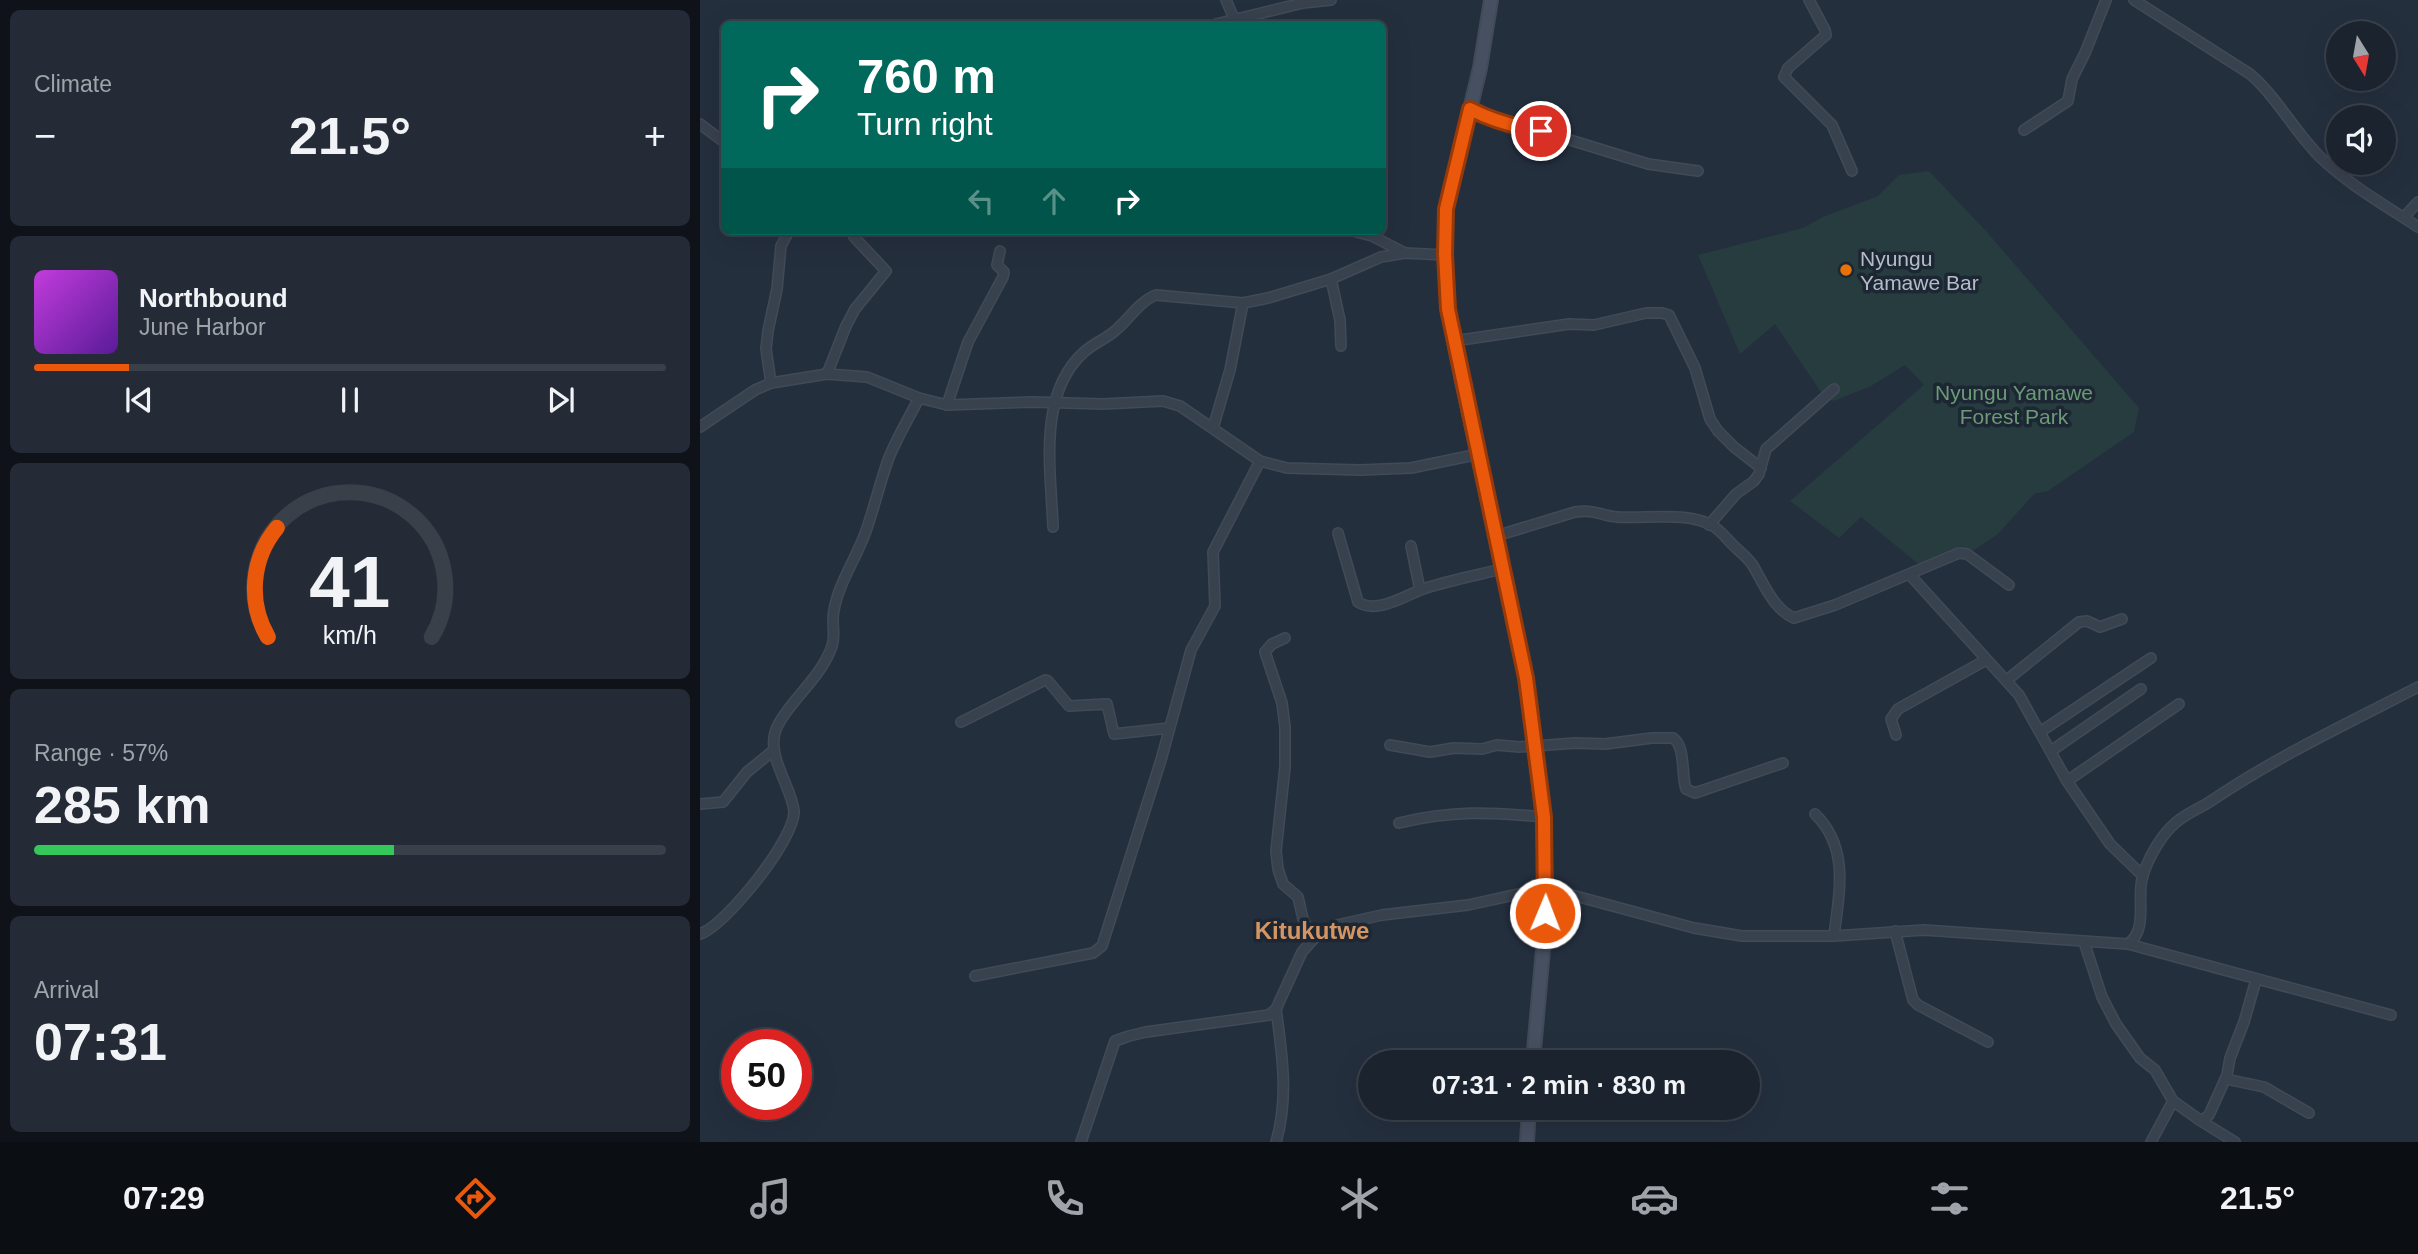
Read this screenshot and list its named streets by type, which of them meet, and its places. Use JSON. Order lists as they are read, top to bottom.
{
  "districts": ["Kitukutwe"],
  "parks": ["Nyungu Yamawe Forest Park"],
  "places": ["Nyungu Yamawe Bar"],
  "north": "bottom",
  "page": {
    "tile": [
      "Climate",
      ["Range · 57%", "285 km"],
      ["Arrival", "07:31"]
    ],
    "turn": ["760 m", "Turn right"],
    "heat": ["−", "21.5°", "+"],
    "song": ["Northbound", "June Harbor"],
    "limit": "50",
    "trip": "07:31 · 2 min · 830 m",
    "tabs": ["07:29", "21.5°"],
    "gauge": ["41", "km/h"]
  }
}
